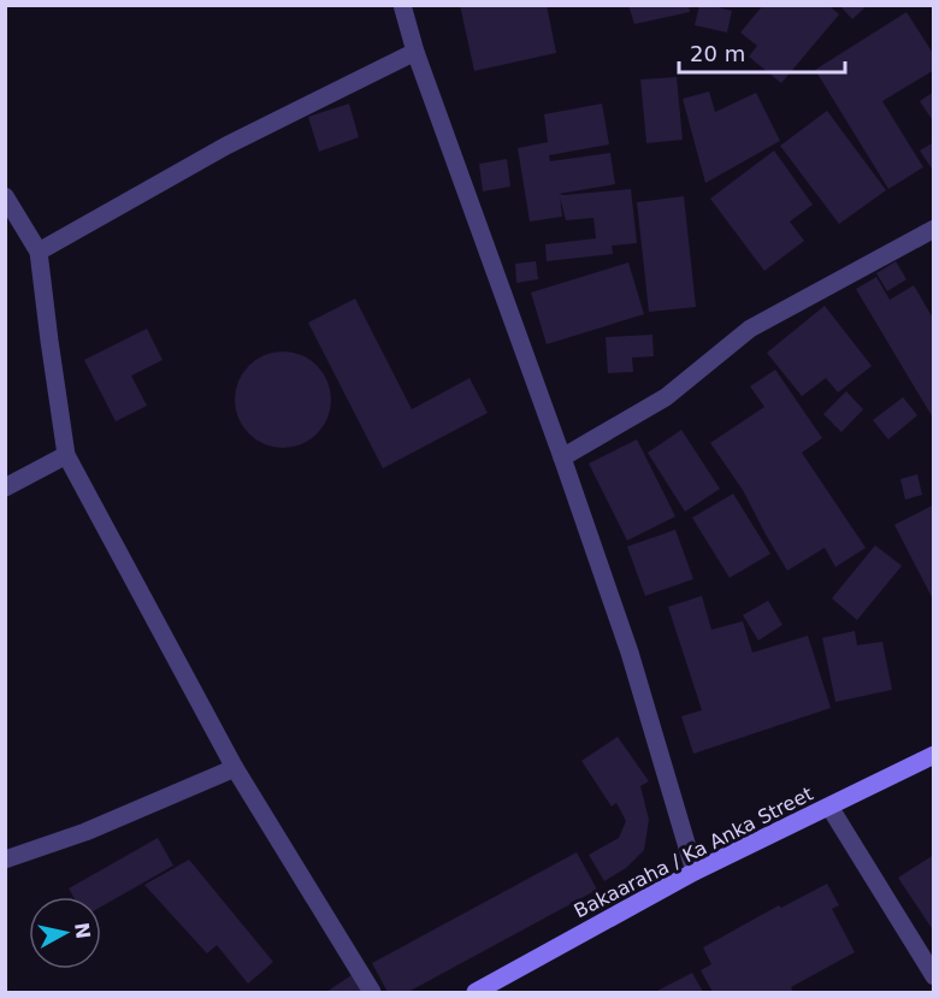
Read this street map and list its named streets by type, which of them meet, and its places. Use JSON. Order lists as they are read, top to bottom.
{
  "streets": {
    "street": ["Bakaaraha / Ka Anka Street"]
  },
  "scale_bar": "20 m",
  "north": "right"
}
